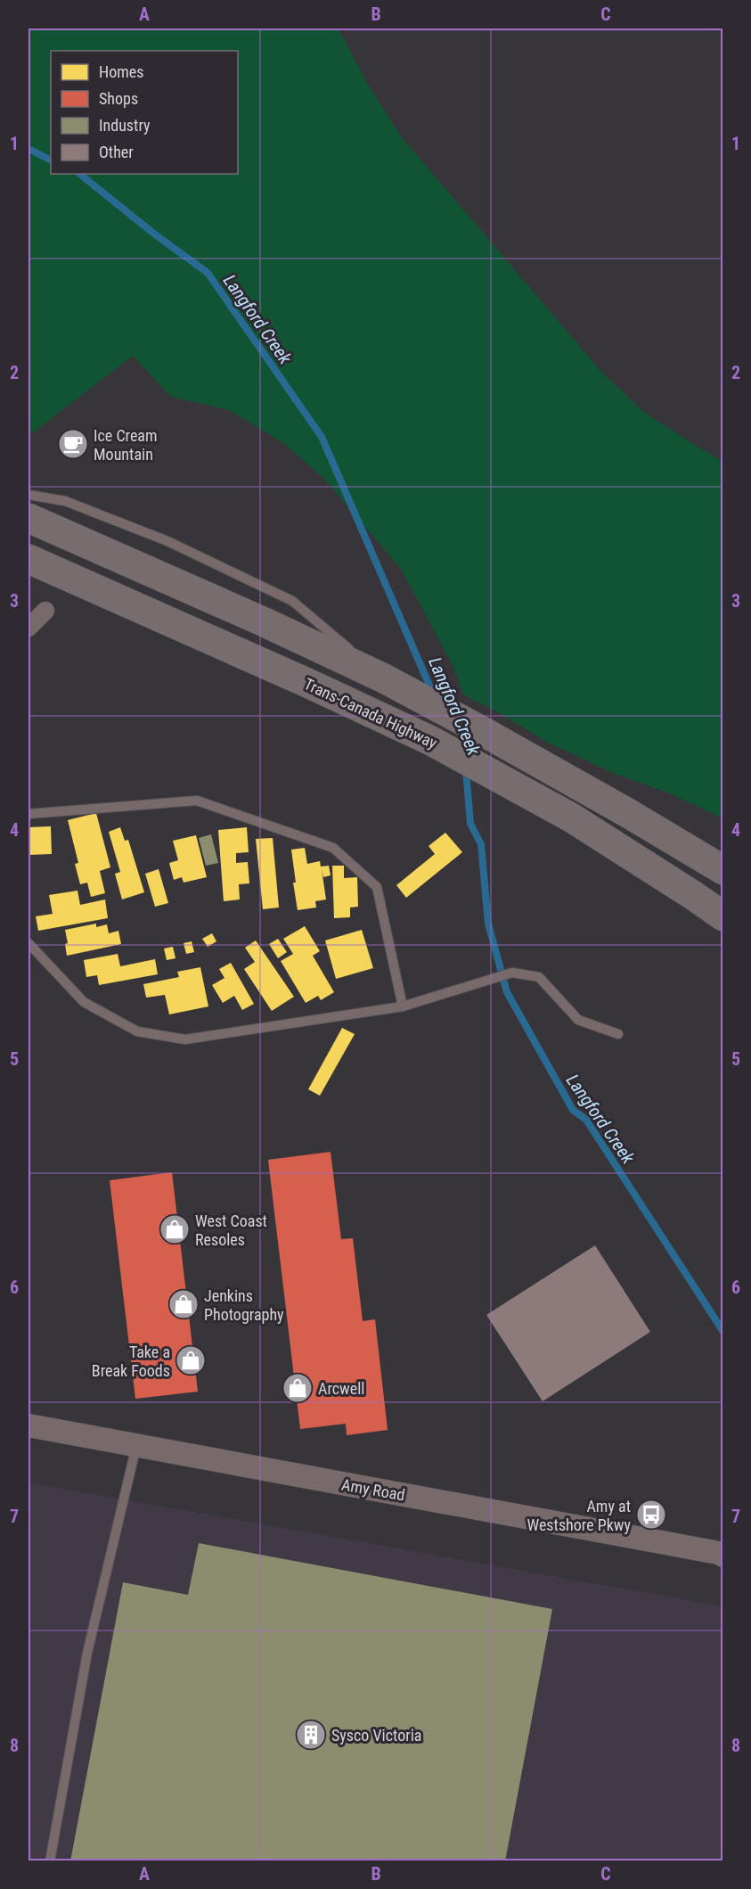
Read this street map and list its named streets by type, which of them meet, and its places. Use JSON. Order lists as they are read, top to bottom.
{
  "streets": {
    "highway": ["Trans-Canada Highway"],
    "street": ["Amy Road"]
  },
  "water": ["Langford Creek"],
  "places": {
    "cafe": ["Ice Cream Mountain"],
    "shop": [
      "West Coast Resoles",
      "Jenkins Photography",
      "Take a Break Foods",
      "Arcwell"
    ],
    "bus stop": ["Amy at Westshore Pkwy"],
    "building": ["Sysco Victoria"]
  },
  "legend": [
    "Homes",
    "Shops",
    "Industry",
    "Other"
  ],
  "grid": {
    "columns": ["A", "B", "C"],
    "rows": [
      "1",
      "2",
      "3",
      "4",
      "5",
      "6",
      "7",
      "8"
    ]
  }
}
